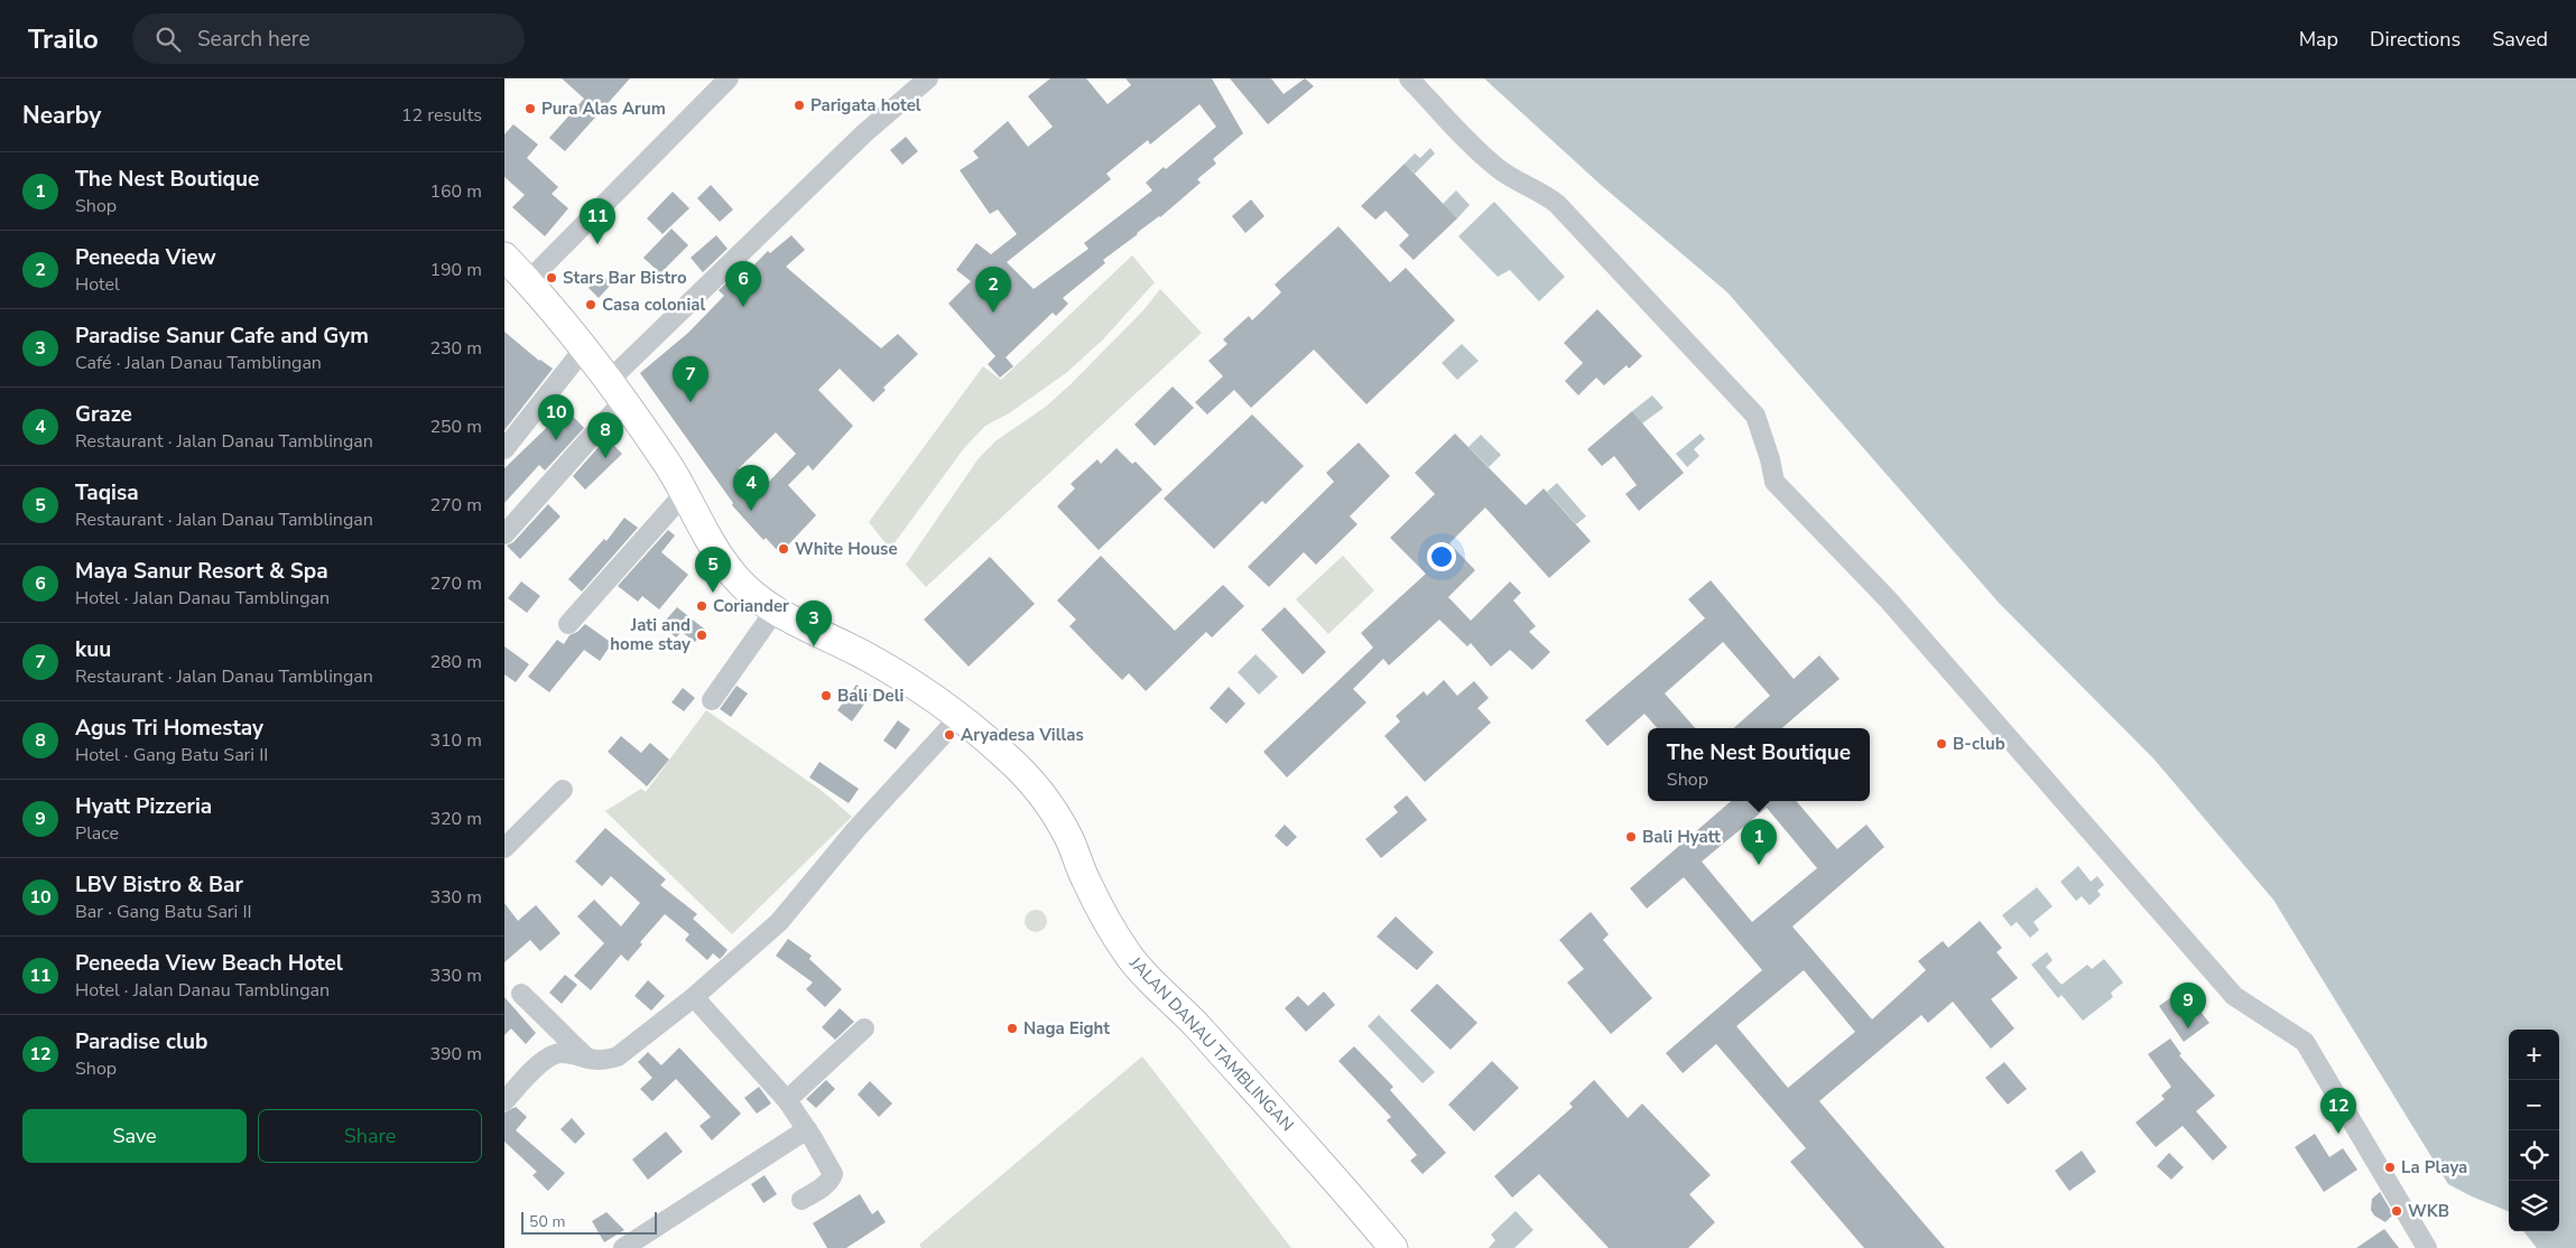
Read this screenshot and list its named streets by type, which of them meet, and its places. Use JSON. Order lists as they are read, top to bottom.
{
  "streets": {
    "street": ["JALAN DANAU TAMBLINGAN"]
  },
  "places": [
    "Parigata hotel",
    "Pura Alas Arum",
    "Stars Bar Bistro",
    "Casa colonial",
    "White House",
    "Coriander",
    "Jati and home stay",
    "Bali Deli",
    "Aryadesa Villas",
    "B-club",
    "Bali Hyatt",
    "Naga Eight",
    "La Playa",
    "WKB"
  ],
  "scale_bar": "50 m",
  "page": {
    "header": "Trailo",
    "search": "Search here",
    "nav": ["Map", "Directions", "Saved"],
    "heading": ["Nearby", "12 results"],
    "list": [
      {
        "mark": "1",
        "name": "The Nest Boutique",
        "note": "Shop",
        "value": "160 m"
      },
      {
        "mark": "2",
        "name": "Peneeda View",
        "note": "Hotel",
        "value": "190 m"
      },
      {
        "mark": "3",
        "name": "Paradise Sanur Cafe and Gym",
        "note": "Café · Jalan Danau Tamblingan",
        "value": "230 m"
      },
      {
        "mark": "4",
        "name": "Graze",
        "note": "Restaurant · Jalan Danau Tamblingan",
        "value": "250 m"
      },
      {
        "mark": "5",
        "name": "Taqisa",
        "note": "Restaurant · Jalan Danau Tamblingan",
        "value": "270 m"
      },
      {
        "mark": "6",
        "name": "Maya Sanur Resort & Spa",
        "note": "Hotel · Jalan Danau Tamblingan",
        "value": "270 m"
      },
      {
        "mark": "7",
        "name": "kuu",
        "note": "Restaurant · Jalan Danau Tamblingan",
        "value": "280 m"
      },
      {
        "mark": "8",
        "name": "Agus Tri Homestay",
        "note": "Hotel · Gang Batu Sari II",
        "value": "310 m"
      },
      {
        "mark": "9",
        "name": "Hyatt Pizzeria",
        "note": "Place",
        "value": "320 m"
      },
      {
        "mark": "10",
        "name": "LBV Bistro & Bar",
        "note": "Bar · Gang Batu Sari II",
        "value": "330 m"
      },
      {
        "mark": "11",
        "name": "Peneeda View Beach Hotel",
        "note": "Hotel · Jalan Danau Tamblingan",
        "value": "330 m"
      },
      {
        "mark": "12",
        "name": "Paradise club",
        "note": "Shop",
        "value": "390 m"
      }
    ],
    "pins": [
      "11",
      "6",
      "2",
      "7",
      "10",
      "8",
      "4",
      "5",
      "3",
      "1",
      "9",
      "12"
    ],
    "popup": ["The Nest Boutique", "Shop"],
    "map_buttons": ["+", "−"],
    "buttons": ["Save", "Share"],
    "scale": "50 m"
  }
}
